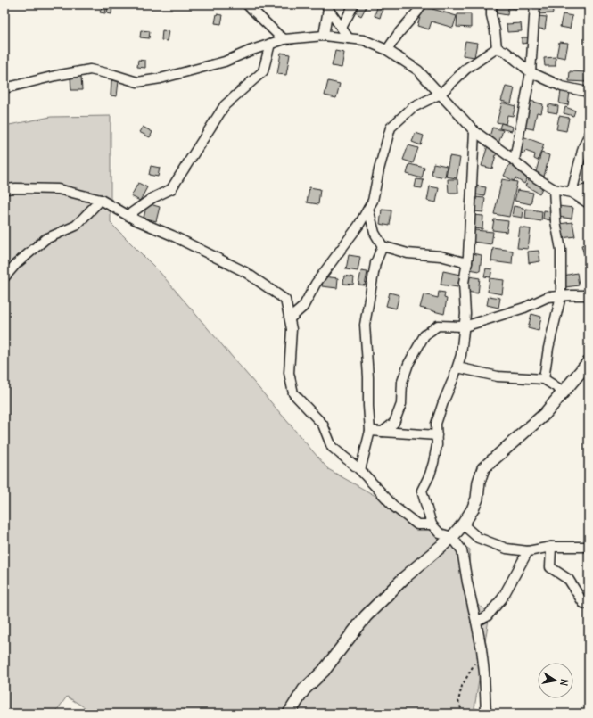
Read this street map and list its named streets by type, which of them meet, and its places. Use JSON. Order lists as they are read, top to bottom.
{
  "north": "right"
}
